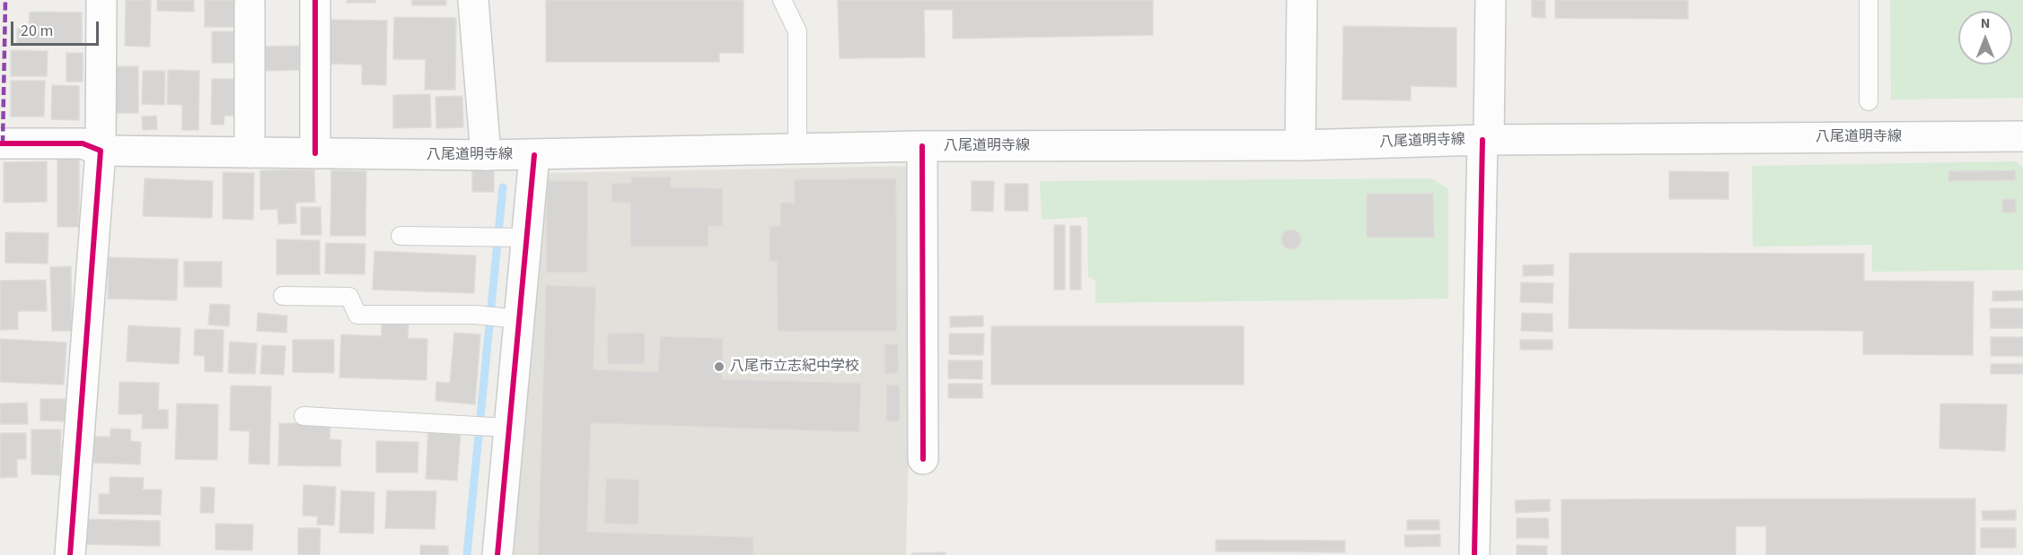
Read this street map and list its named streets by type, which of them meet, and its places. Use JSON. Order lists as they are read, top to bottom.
{
  "streets": {
    "street": ["八尾道明寺線"]
  },
  "places": ["八尾市立志紀中学校"],
  "scale_bar": "20 m",
  "north": "top"
}
